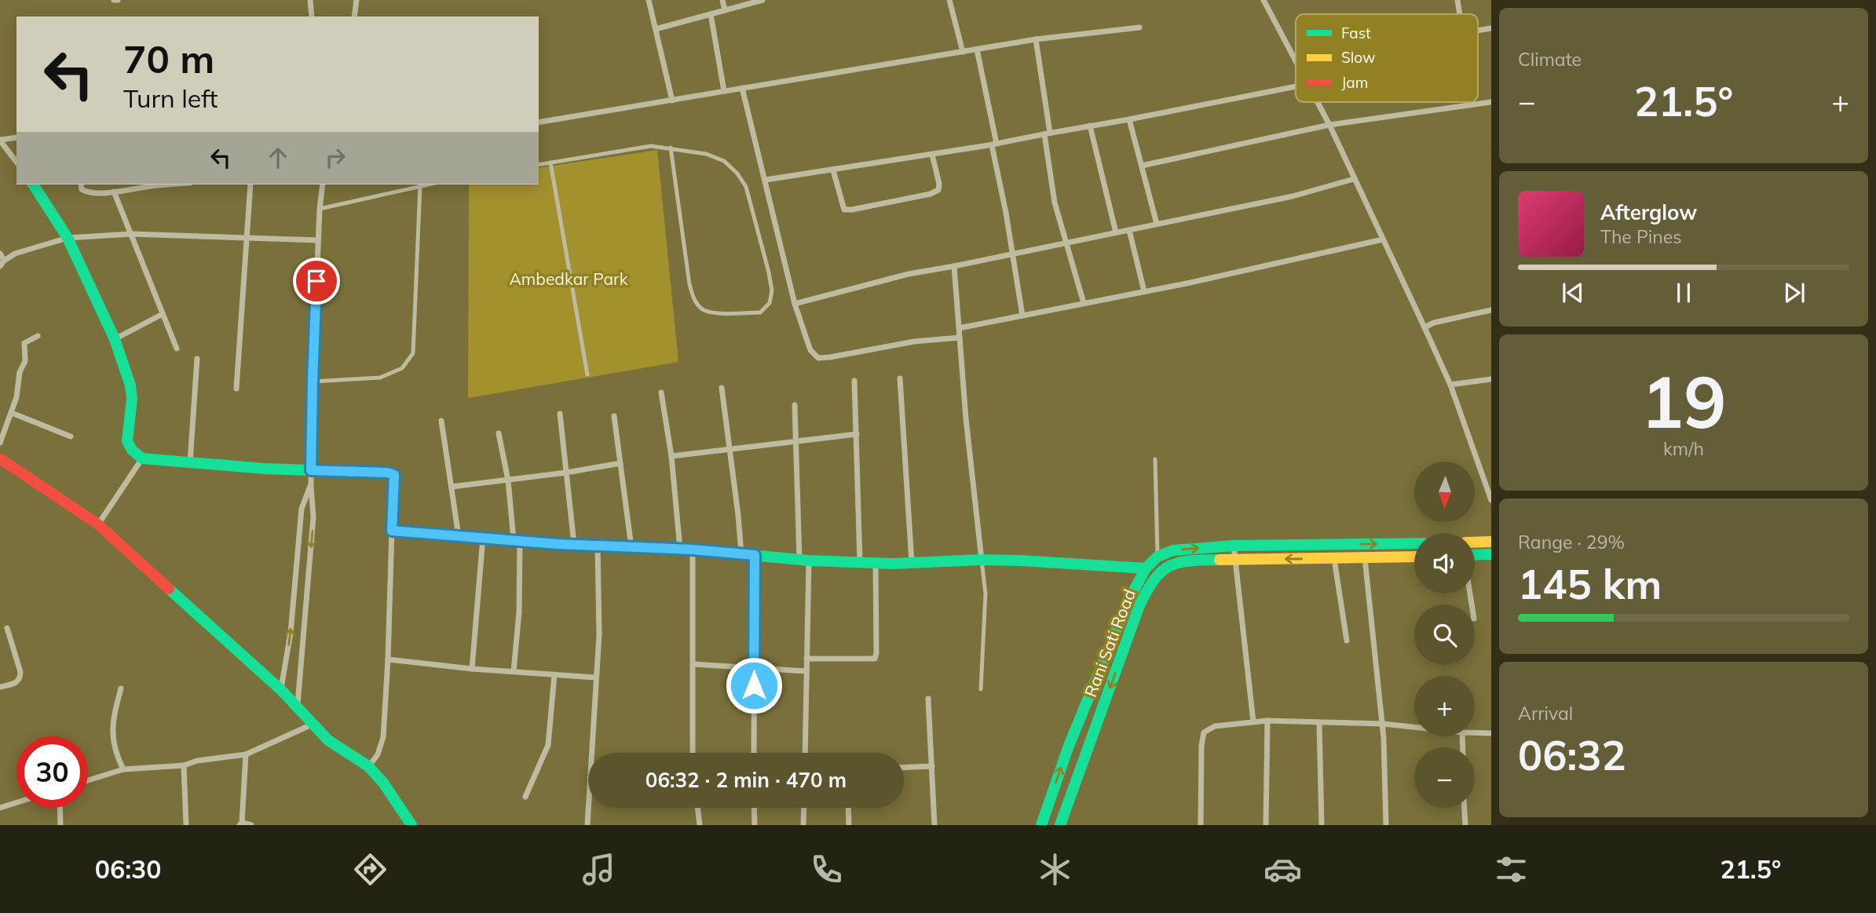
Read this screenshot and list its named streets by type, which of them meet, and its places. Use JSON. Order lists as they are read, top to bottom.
{
  "streets": {
    "street": ["Rani Sati Road"]
  },
  "parks": ["Ambedkar Park"],
  "legend": ["Fast", "Slow", "Jam"],
  "north": "bottom",
  "page": {
    "tile": [
      "Climate",
      ["19", "km/h"],
      ["Range · 29%", "145 km"],
      ["Arrival", "06:32"]
    ],
    "turn": ["70 m", "Turn left"],
    "heat": ["−", "21.5°", "+"],
    "song": ["Afterglow", "The Pines"],
    "map_buttons": ["+", "−"],
    "limit": "30",
    "trip": "06:32 · 2 min · 470 m",
    "tabs": ["06:30", "21.5°"]
  }
}
